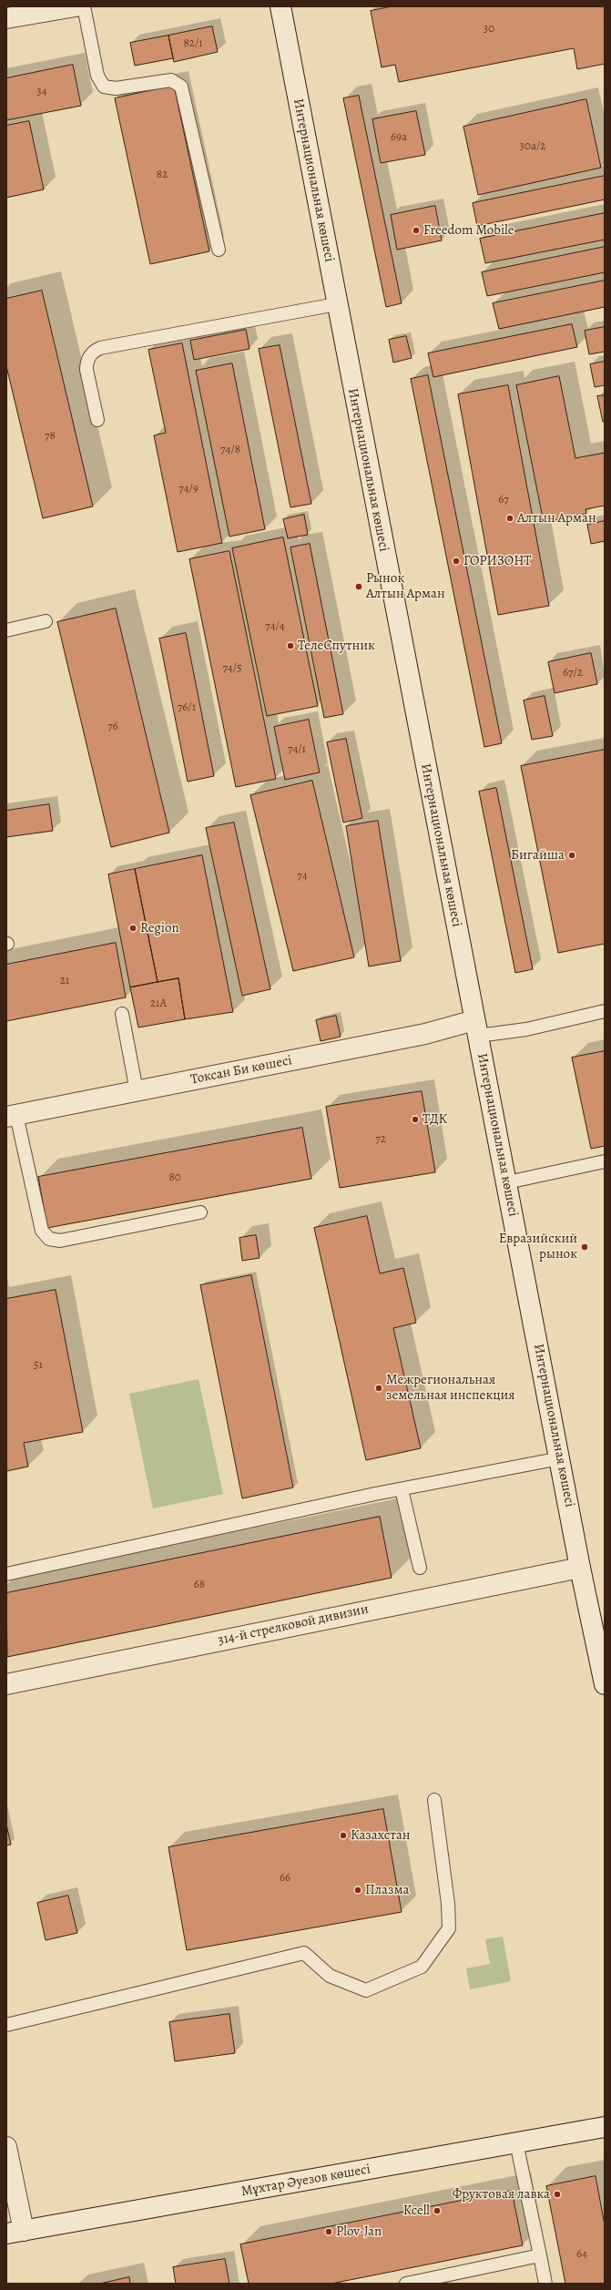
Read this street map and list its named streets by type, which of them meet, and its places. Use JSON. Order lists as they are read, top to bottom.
{
  "streets": {
    "street": [
      "Интернациональная көшесі",
      "Токсан Би көшесі",
      "314-й стрелковой дивизии",
      "Мұхтар Әуезов көшесі"
    ]
  },
  "crossings": [
    ["Интернациональная көшесі", "Токсан Би көшесі"],
    ["Интернациональная көшесі", "314-й стрелковой дивизии"]
  ],
  "places": [
    "Freedom Mobile",
    "Алтын Арман",
    "ГОРИЗОНТ",
    "Рынок Алтын Арман",
    "ТелеСпутник",
    "Бигайша",
    "Region",
    "ТДК",
    "Евразийский рынок",
    "Межрегиональная земельная инспекция",
    "Казахстан",
    "Плазма",
    "Фруктовая лавка",
    "Kcell",
    "Plov-Jan"
  ],
  "house_numbers": [
    "30",
    "82/1",
    "34",
    "69а",
    "30а/2",
    "82",
    "78",
    "74/8",
    "74/9",
    "67",
    "74/4",
    "74/5",
    "67/2",
    "76/1",
    "76",
    "74/1",
    "74",
    "21",
    "21А",
    "72",
    "80",
    "51",
    "68",
    "66",
    "64"
  ]
}
